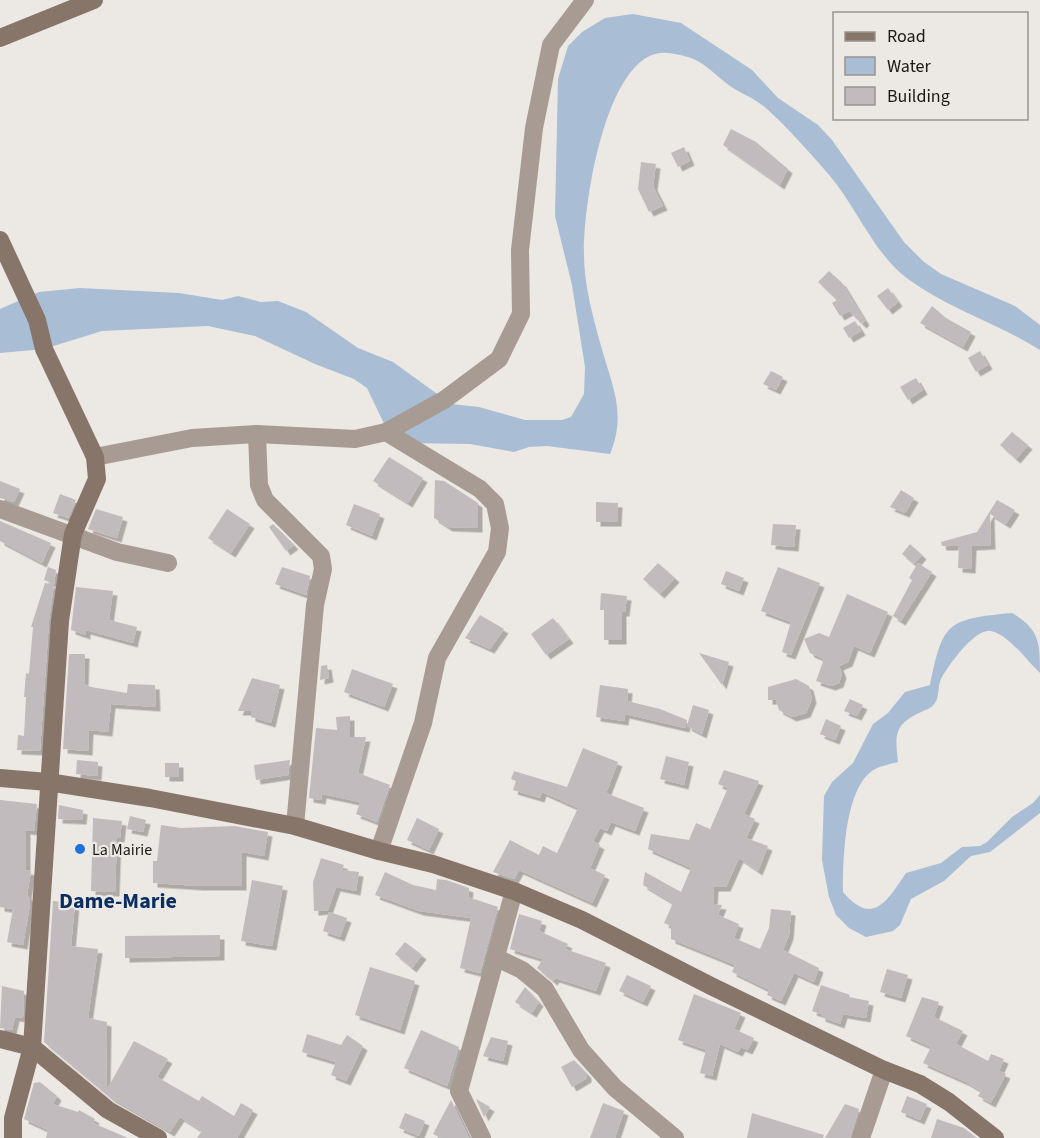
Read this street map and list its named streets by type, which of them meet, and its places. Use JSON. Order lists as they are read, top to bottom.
{
  "districts": ["Dame-Marie"],
  "places": ["La Mairie"],
  "legend": ["Road", "Water", "Building"]
}
